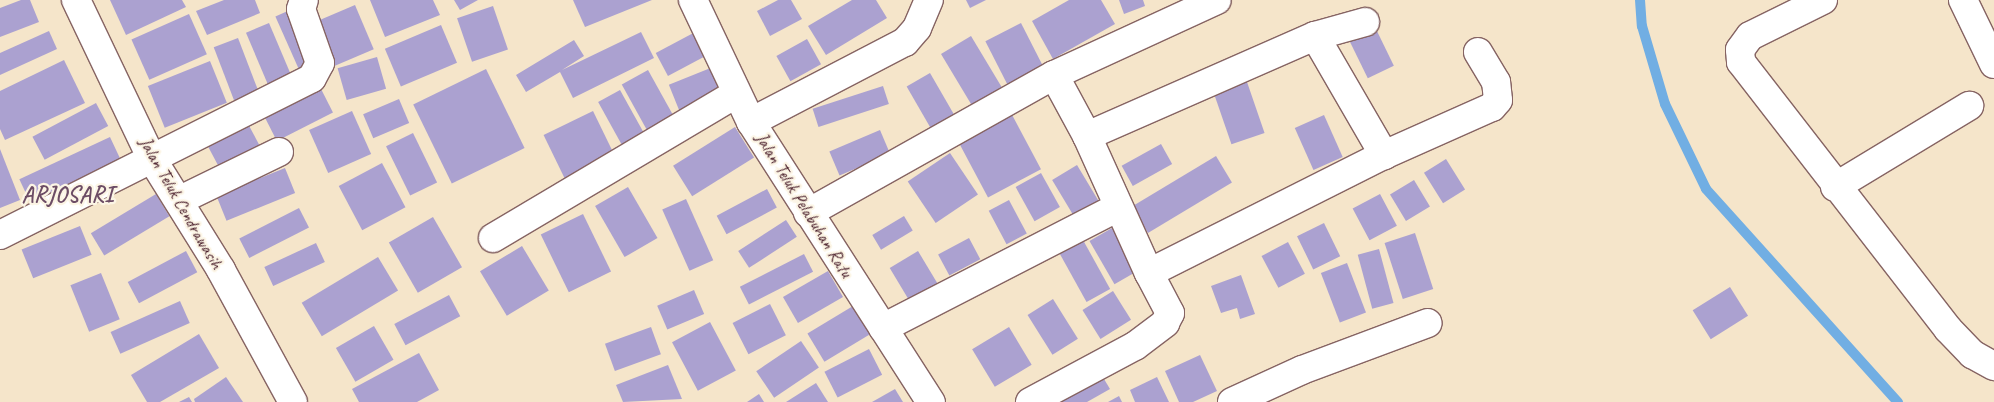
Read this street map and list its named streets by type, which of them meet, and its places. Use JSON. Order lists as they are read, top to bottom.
{
  "streets": {
    "street": ["Jalan Teluk Cendrawasih", "Jalan Teluk Pelabuhan Ratu"]
  },
  "districts": ["ARJOSARI"]
}
